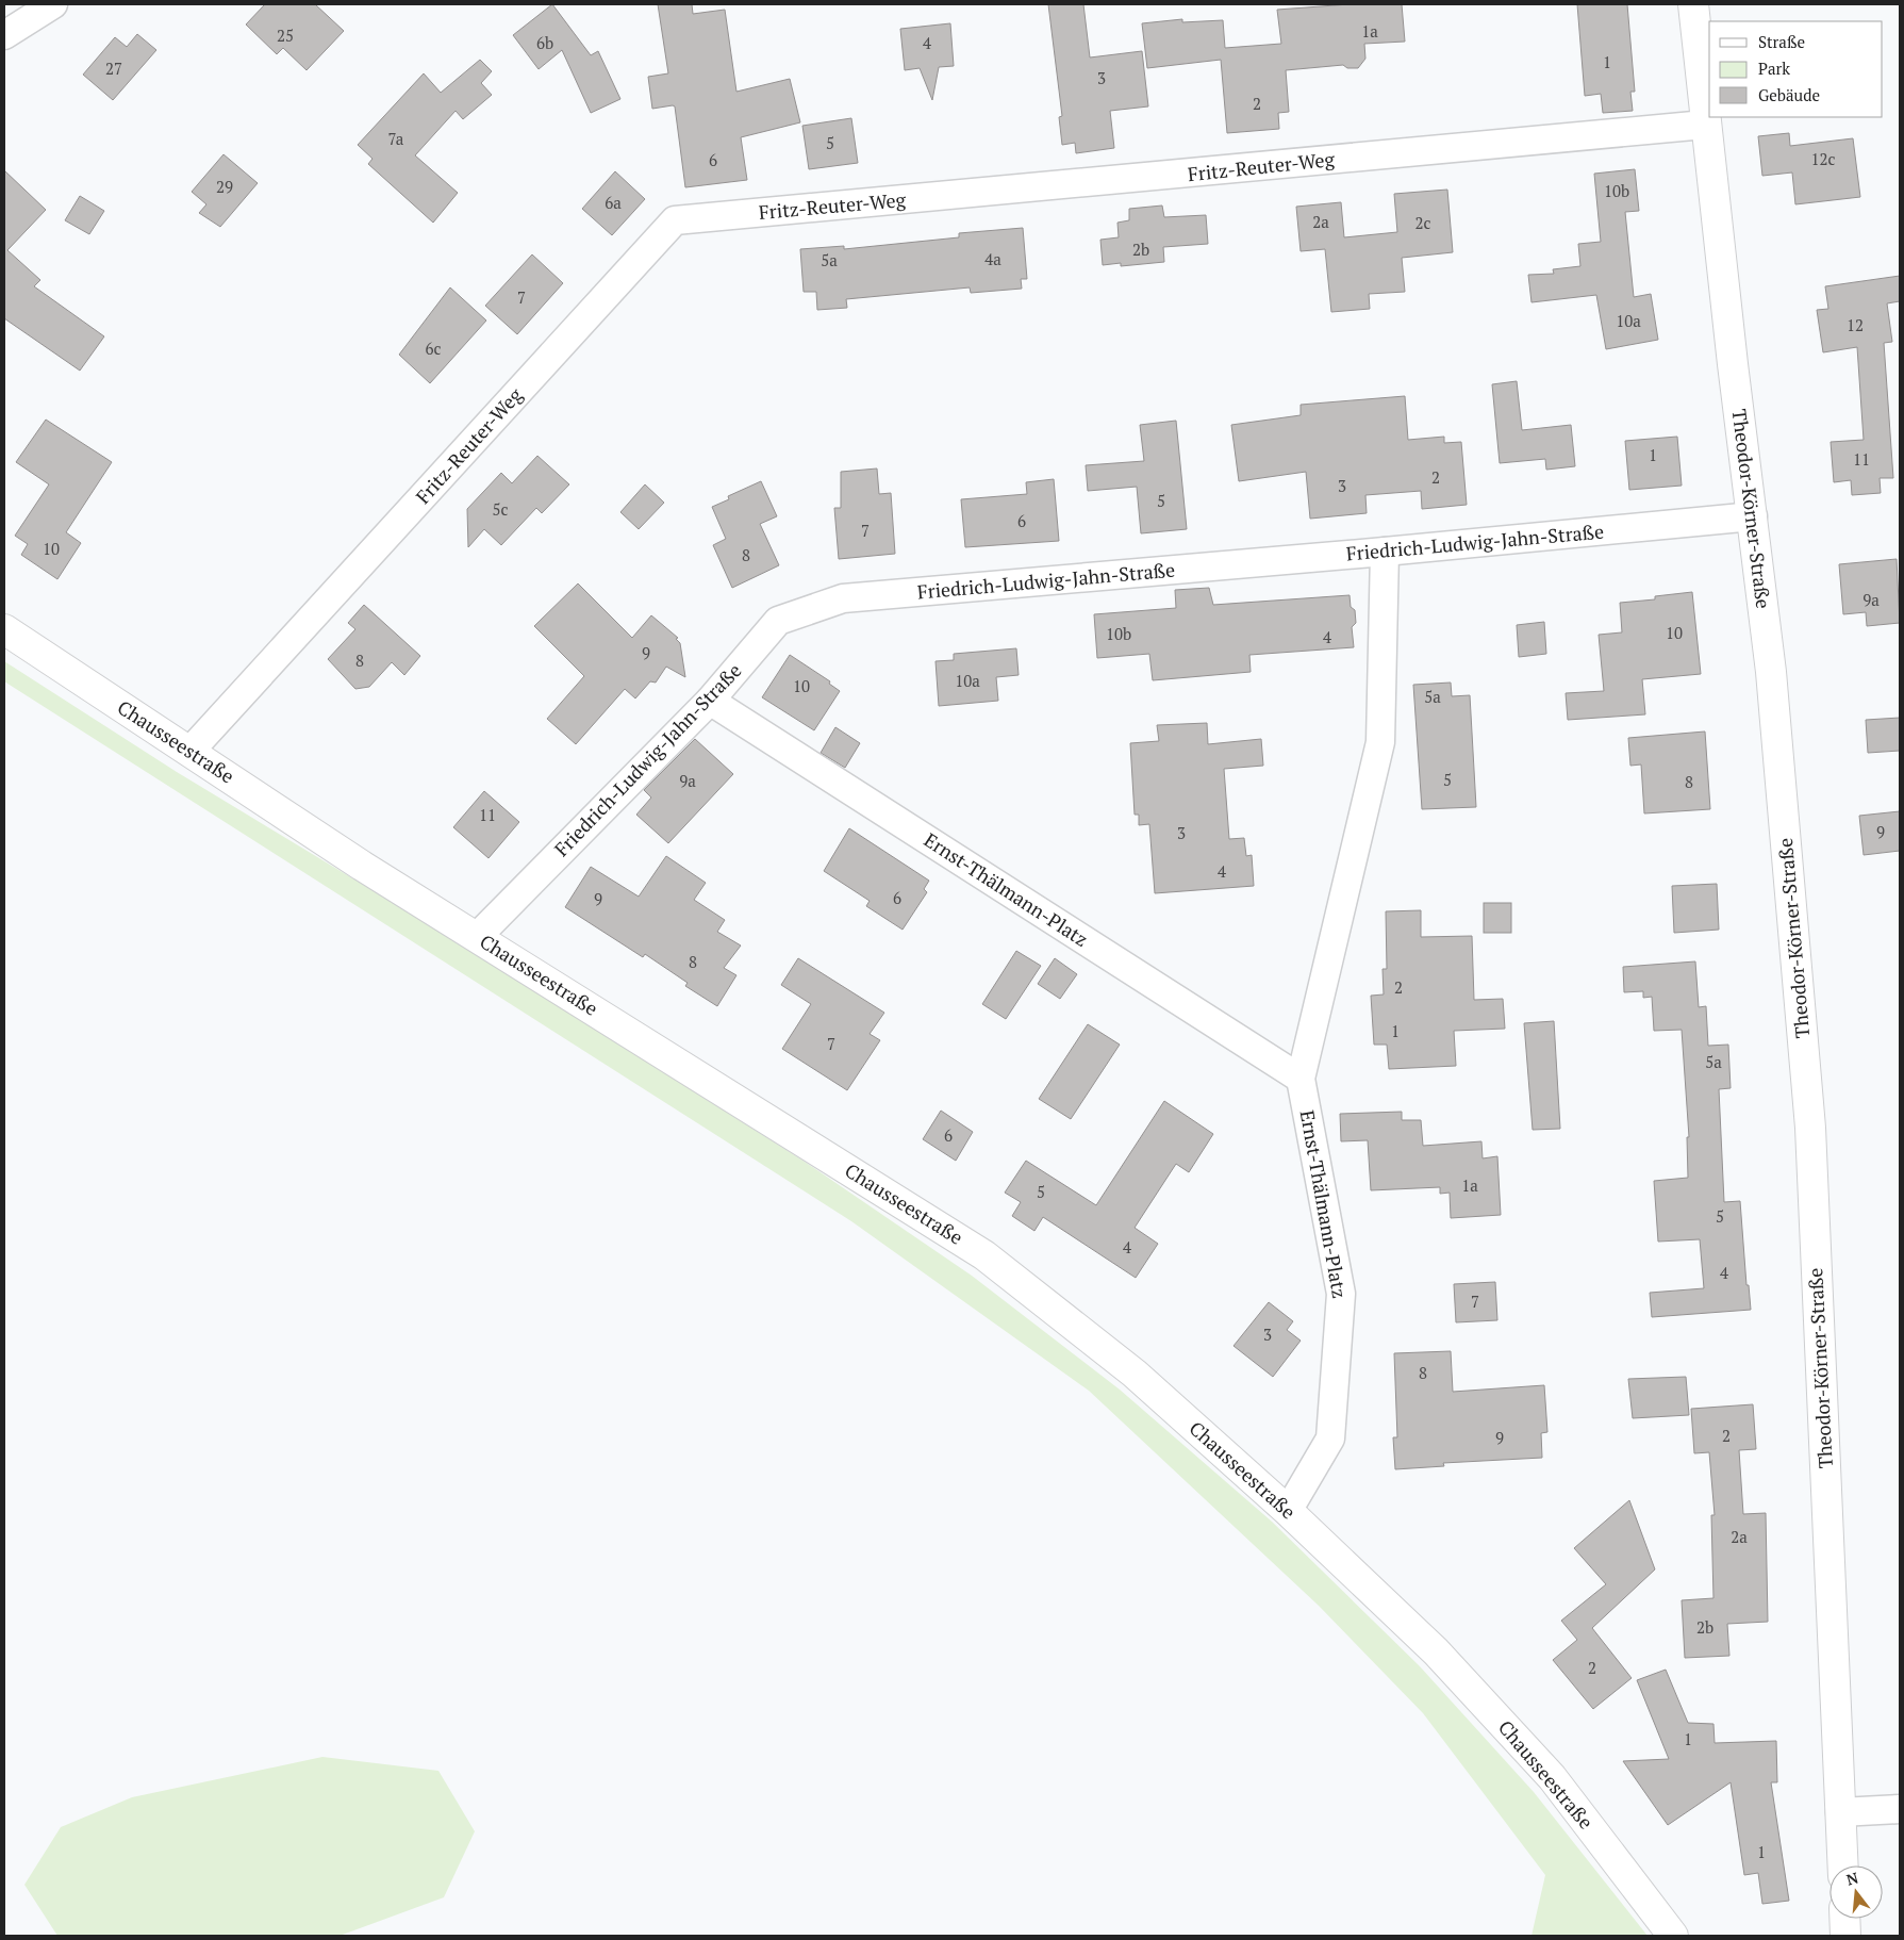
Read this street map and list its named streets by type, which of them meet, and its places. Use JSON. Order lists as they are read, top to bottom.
{
  "streets": {
    "main road": ["Theodor-Körner-Straße", "Chausseestraße"],
    "street": ["Fritz-Reuter-Weg", "Friedrich-Ludwig-Jahn-Straße", "Ernst-Thälmann-Platz"]
  },
  "crossings": [
    ["Fritz-Reuter-Weg", "Theodor-Körner-Straße"],
    ["Fritz-Reuter-Weg", "Chausseestraße"],
    ["Theodor-Körner-Straße", "Friedrich-Ludwig-Jahn-Straße"],
    ["Friedrich-Ludwig-Jahn-Straße", "Chausseestraße"],
    ["Friedrich-Ludwig-Jahn-Straße", "Ernst-Thälmann-Platz"],
    ["Chausseestraße", "Ernst-Thälmann-Platz"]
  ],
  "house_numbers": [
    "1a",
    "25",
    "6b",
    "4",
    "1",
    "27",
    "3",
    "2",
    "7a",
    "5",
    "12c",
    "6",
    "29",
    "10b",
    "6a",
    "2a",
    "2c",
    "2b",
    "4a",
    "5a",
    "7",
    "10a",
    "12",
    "6c",
    "1",
    "11",
    "2",
    "3",
    "5",
    "5c",
    "6",
    "7",
    "10",
    "8",
    "9a",
    "10",
    "10b",
    "4",
    "9",
    "8",
    "10a",
    "10",
    "5a",
    "5",
    "9a",
    "8",
    "11",
    "9",
    "3",
    "4",
    "6",
    "9",
    "8",
    "2",
    "1",
    "7",
    "5a",
    "6",
    "1a",
    "5",
    "5",
    "4",
    "4",
    "7",
    "3",
    "8",
    "2",
    "9",
    "2a",
    "2b",
    "2",
    "1",
    "1"
  ],
  "legend": ["Straße", "Park", "Gebäude"],
  "north": "top"
}
